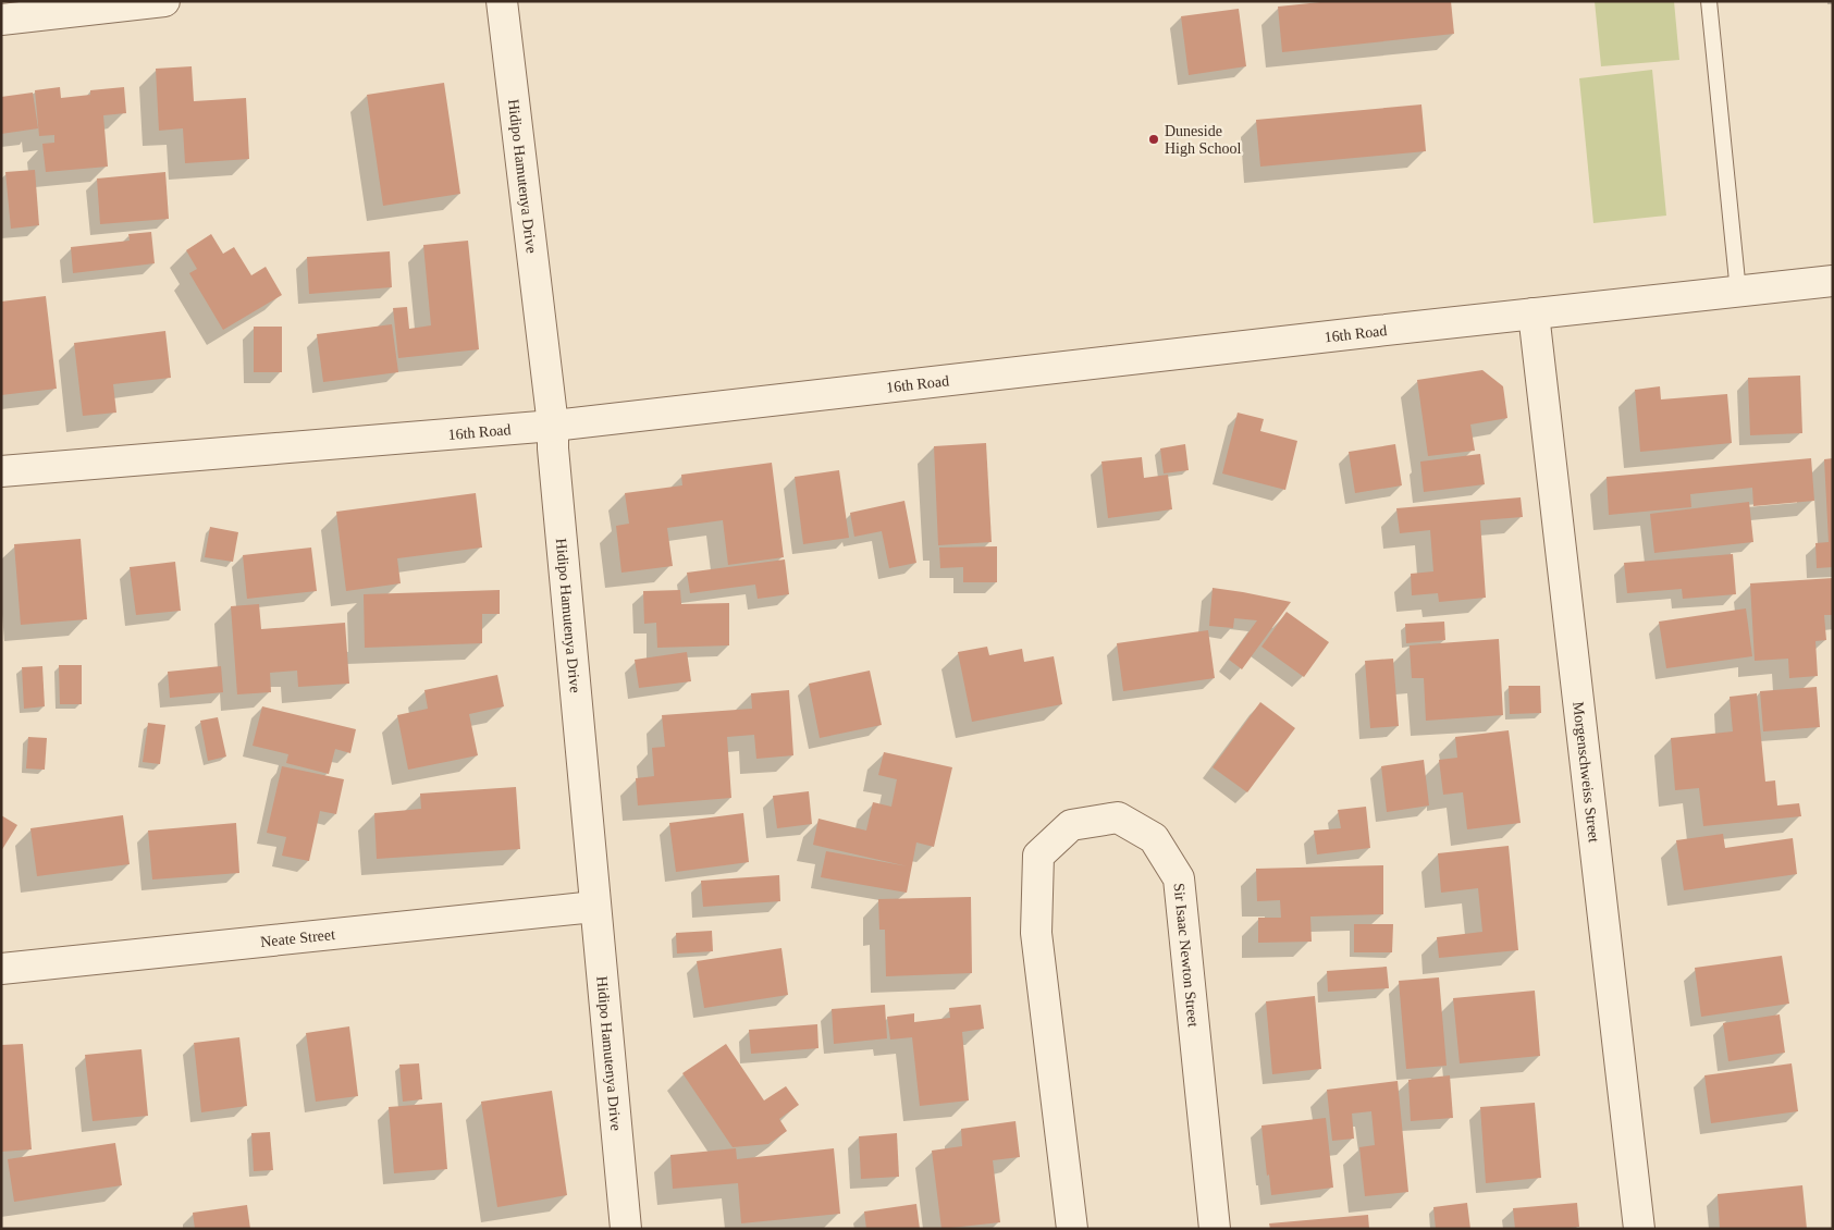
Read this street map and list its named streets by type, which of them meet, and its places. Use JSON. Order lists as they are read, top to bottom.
{
  "streets": {
    "street": [
      "Hidipo Hamutenya Drive",
      "16th Road",
      "Morgenschweiss Street",
      "Neate Street",
      "Sir Isaac Newton Street"
    ]
  },
  "crossings": [
    ["Hidipo Hamutenya Drive", "16th Road"],
    ["Hidipo Hamutenya Drive", "Neate Street"],
    ["16th Road", "Morgenschweiss Street"]
  ],
  "places": ["Duneside High School"]
}
